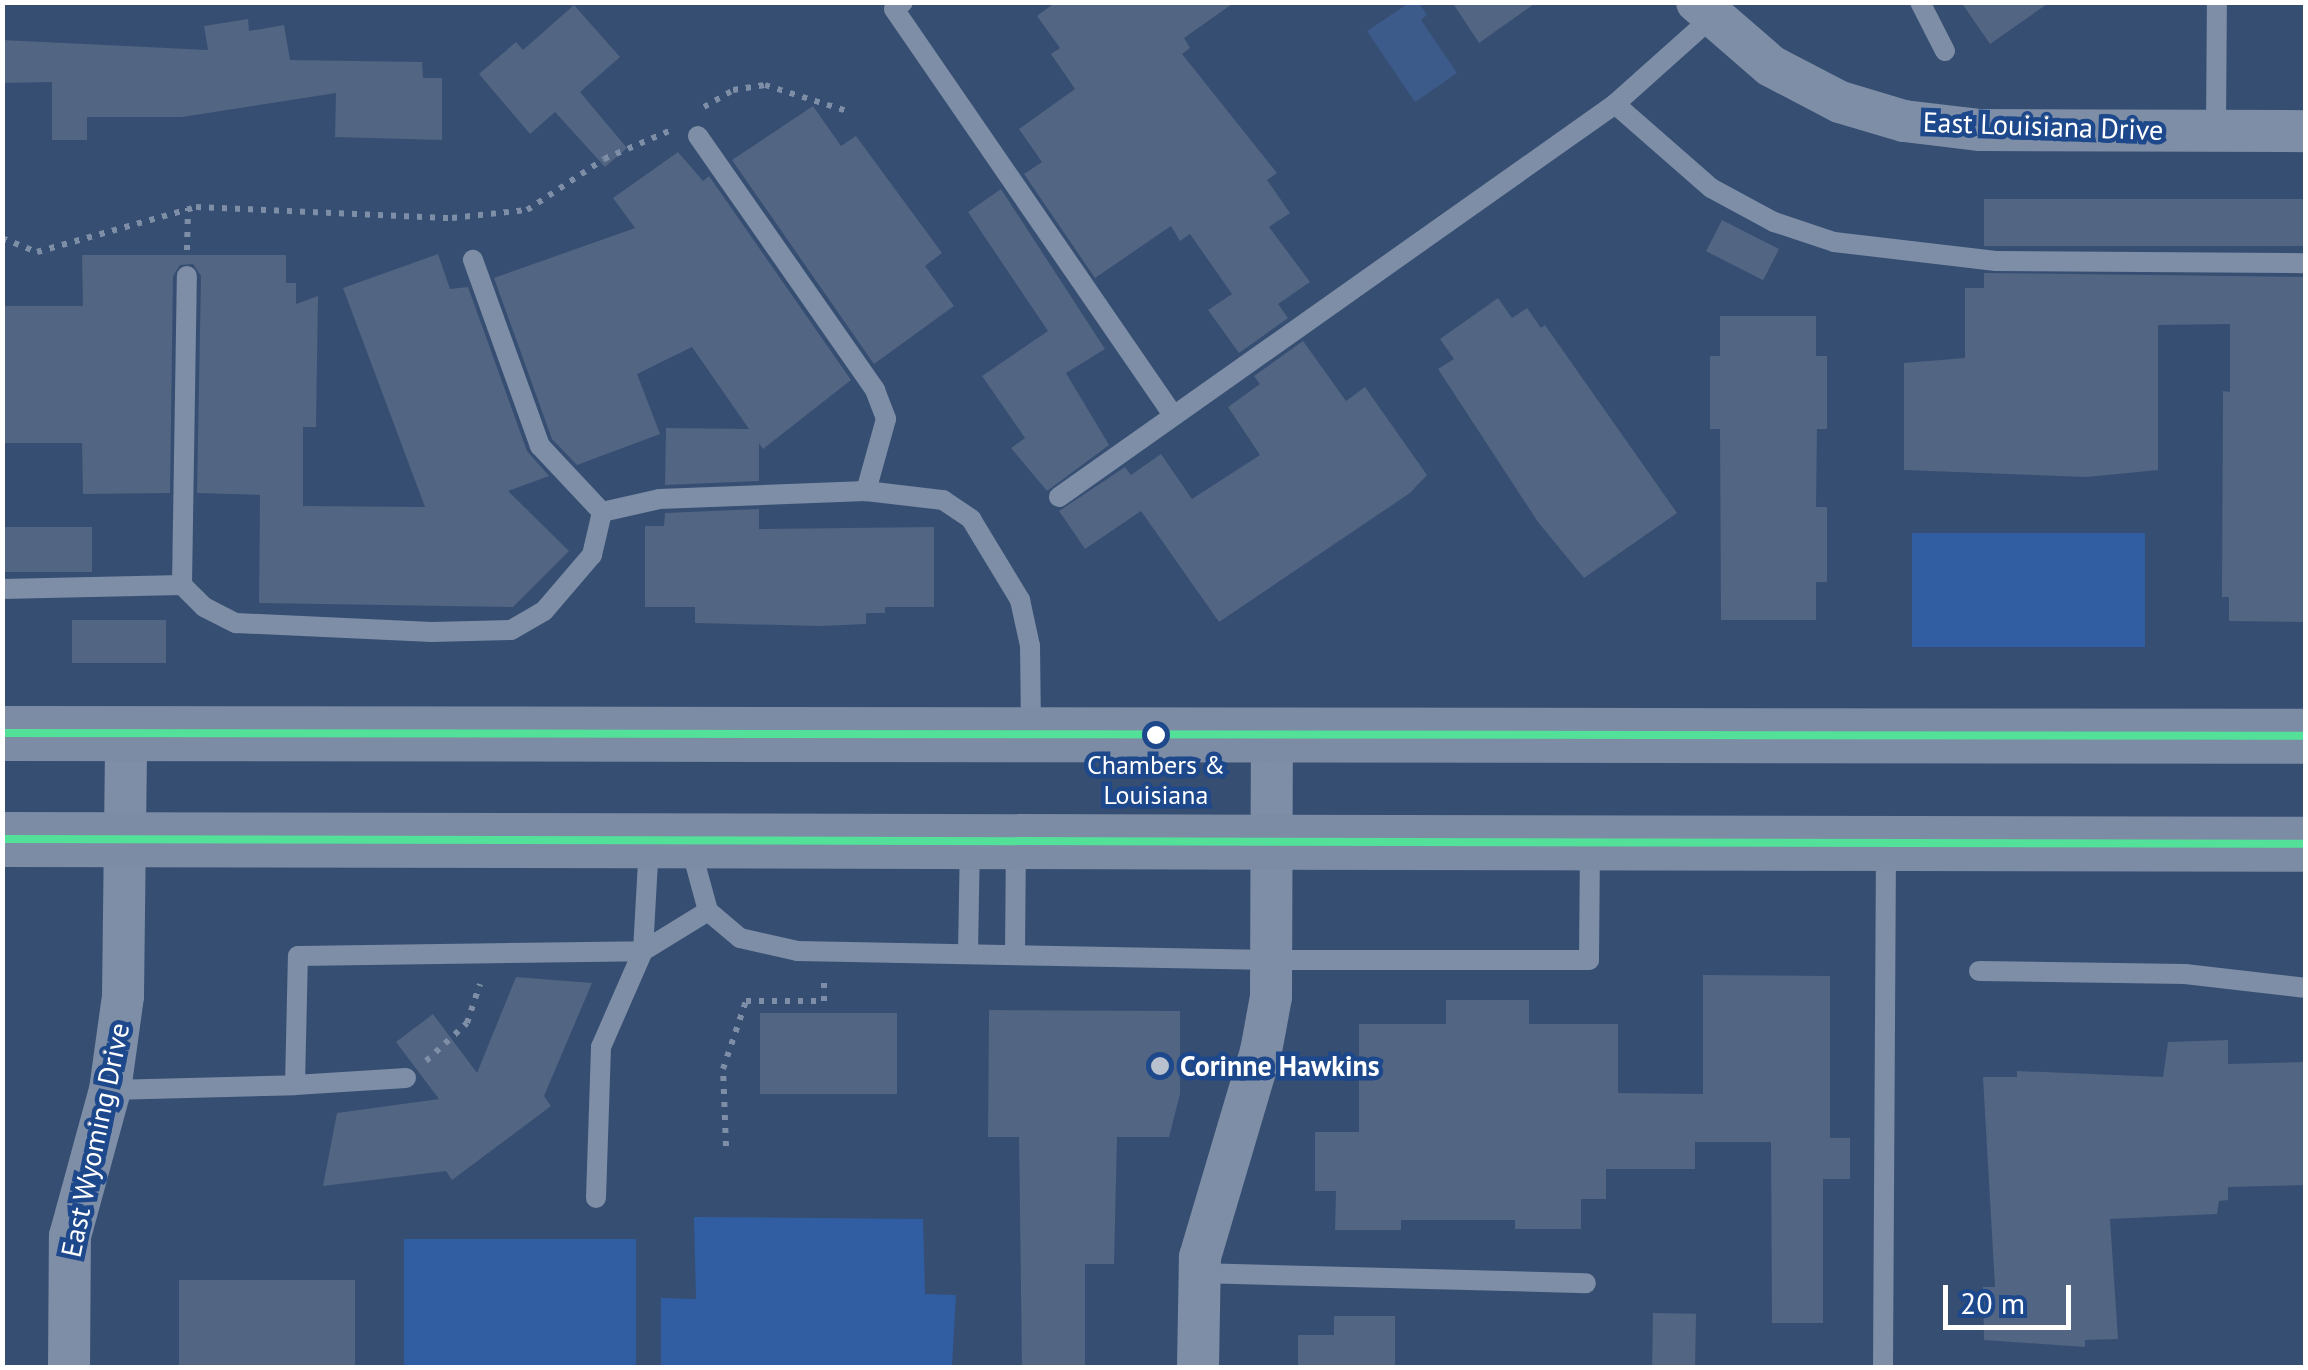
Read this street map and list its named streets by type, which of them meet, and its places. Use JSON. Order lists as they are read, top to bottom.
{
  "streets": {
    "street": ["East Louisiana Drive", "East Wyoming Drive"]
  },
  "places": ["Chambers & Louisiana", "Corinne Hawkins"],
  "scale_bar": "20 m"
}
